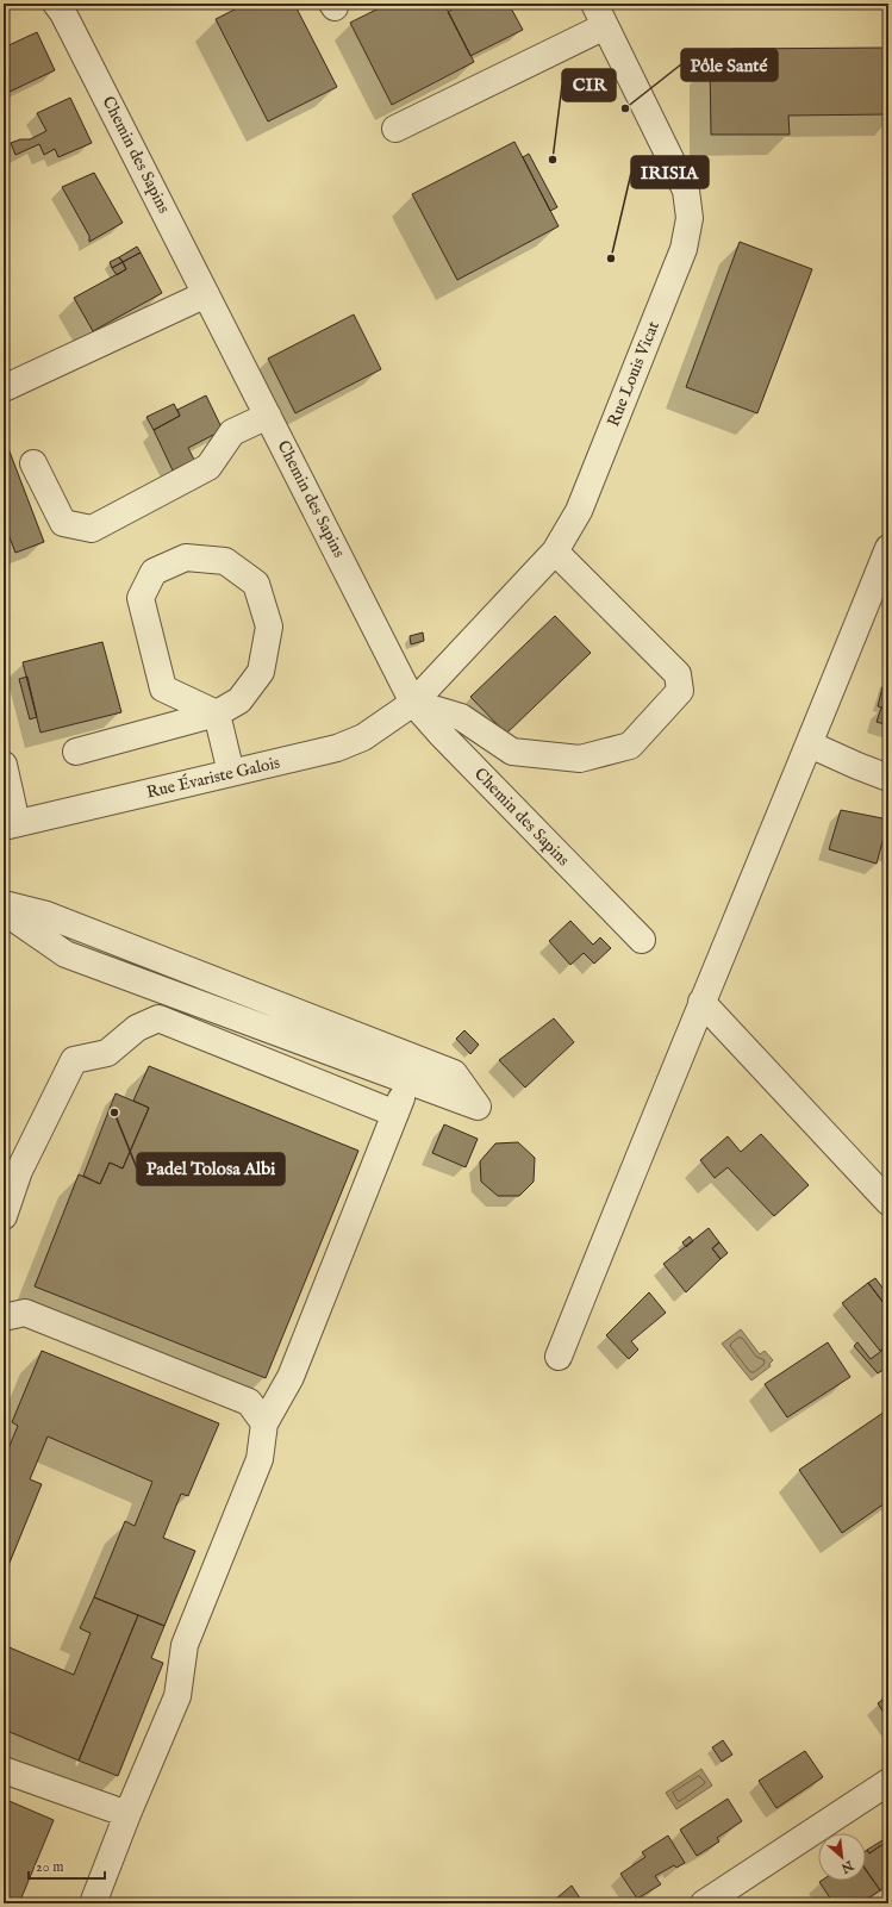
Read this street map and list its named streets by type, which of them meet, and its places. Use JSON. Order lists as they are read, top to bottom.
{
  "streets": {
    "street": ["Chemin des Sapins", "Rue Louis Vicat", "Rue Évariste Galois"]
  },
  "crossings": [
    ["Chemin des Sapins", "Rue Louis Vicat"],
    ["Chemin des Sapins", "Rue Évariste Galois"],
    ["Rue Louis Vicat", "Rue Évariste Galois"]
  ],
  "places": [
    "Pôle Santé",
    "CIR",
    "IRISIA",
    "Padel Tolosa Albi"
  ],
  "scale_bar": "20 m",
  "north": "bottom right"
}
